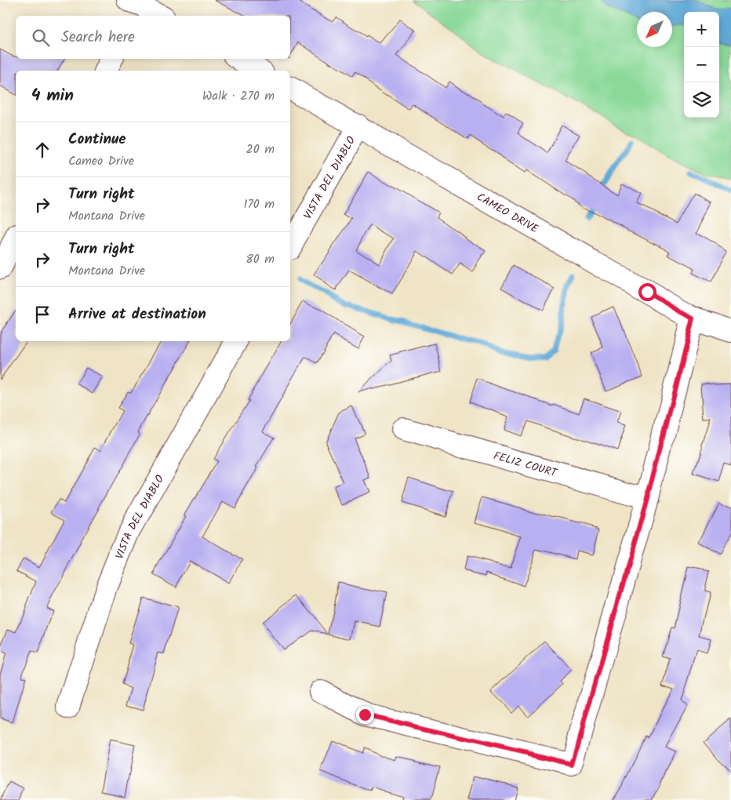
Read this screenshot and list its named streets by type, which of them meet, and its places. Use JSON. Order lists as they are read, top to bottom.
{
  "streets": {
    "street": ["VISTA DEL DIABLO", "CAMEO DRIVE", "FELIZ COURT"]
  },
  "crossings": [
    ["VISTA DEL DIABLO", "CAMEO DRIVE"]
  ],
  "north": "bottom left",
  "page": {
    "map_buttons": ["+", "−"],
    "search": "Search here",
    "heading": ["4 min", "Walk · 270 m"],
    "list": [
      ["Continue", "Cameo Drive", "20 m"],
      ["Turn right", "Montana Drive", "170 m"],
      ["Turn right", "Montana Drive", "80 m"],
      "Arrive at destination"
    ]
  }
}
